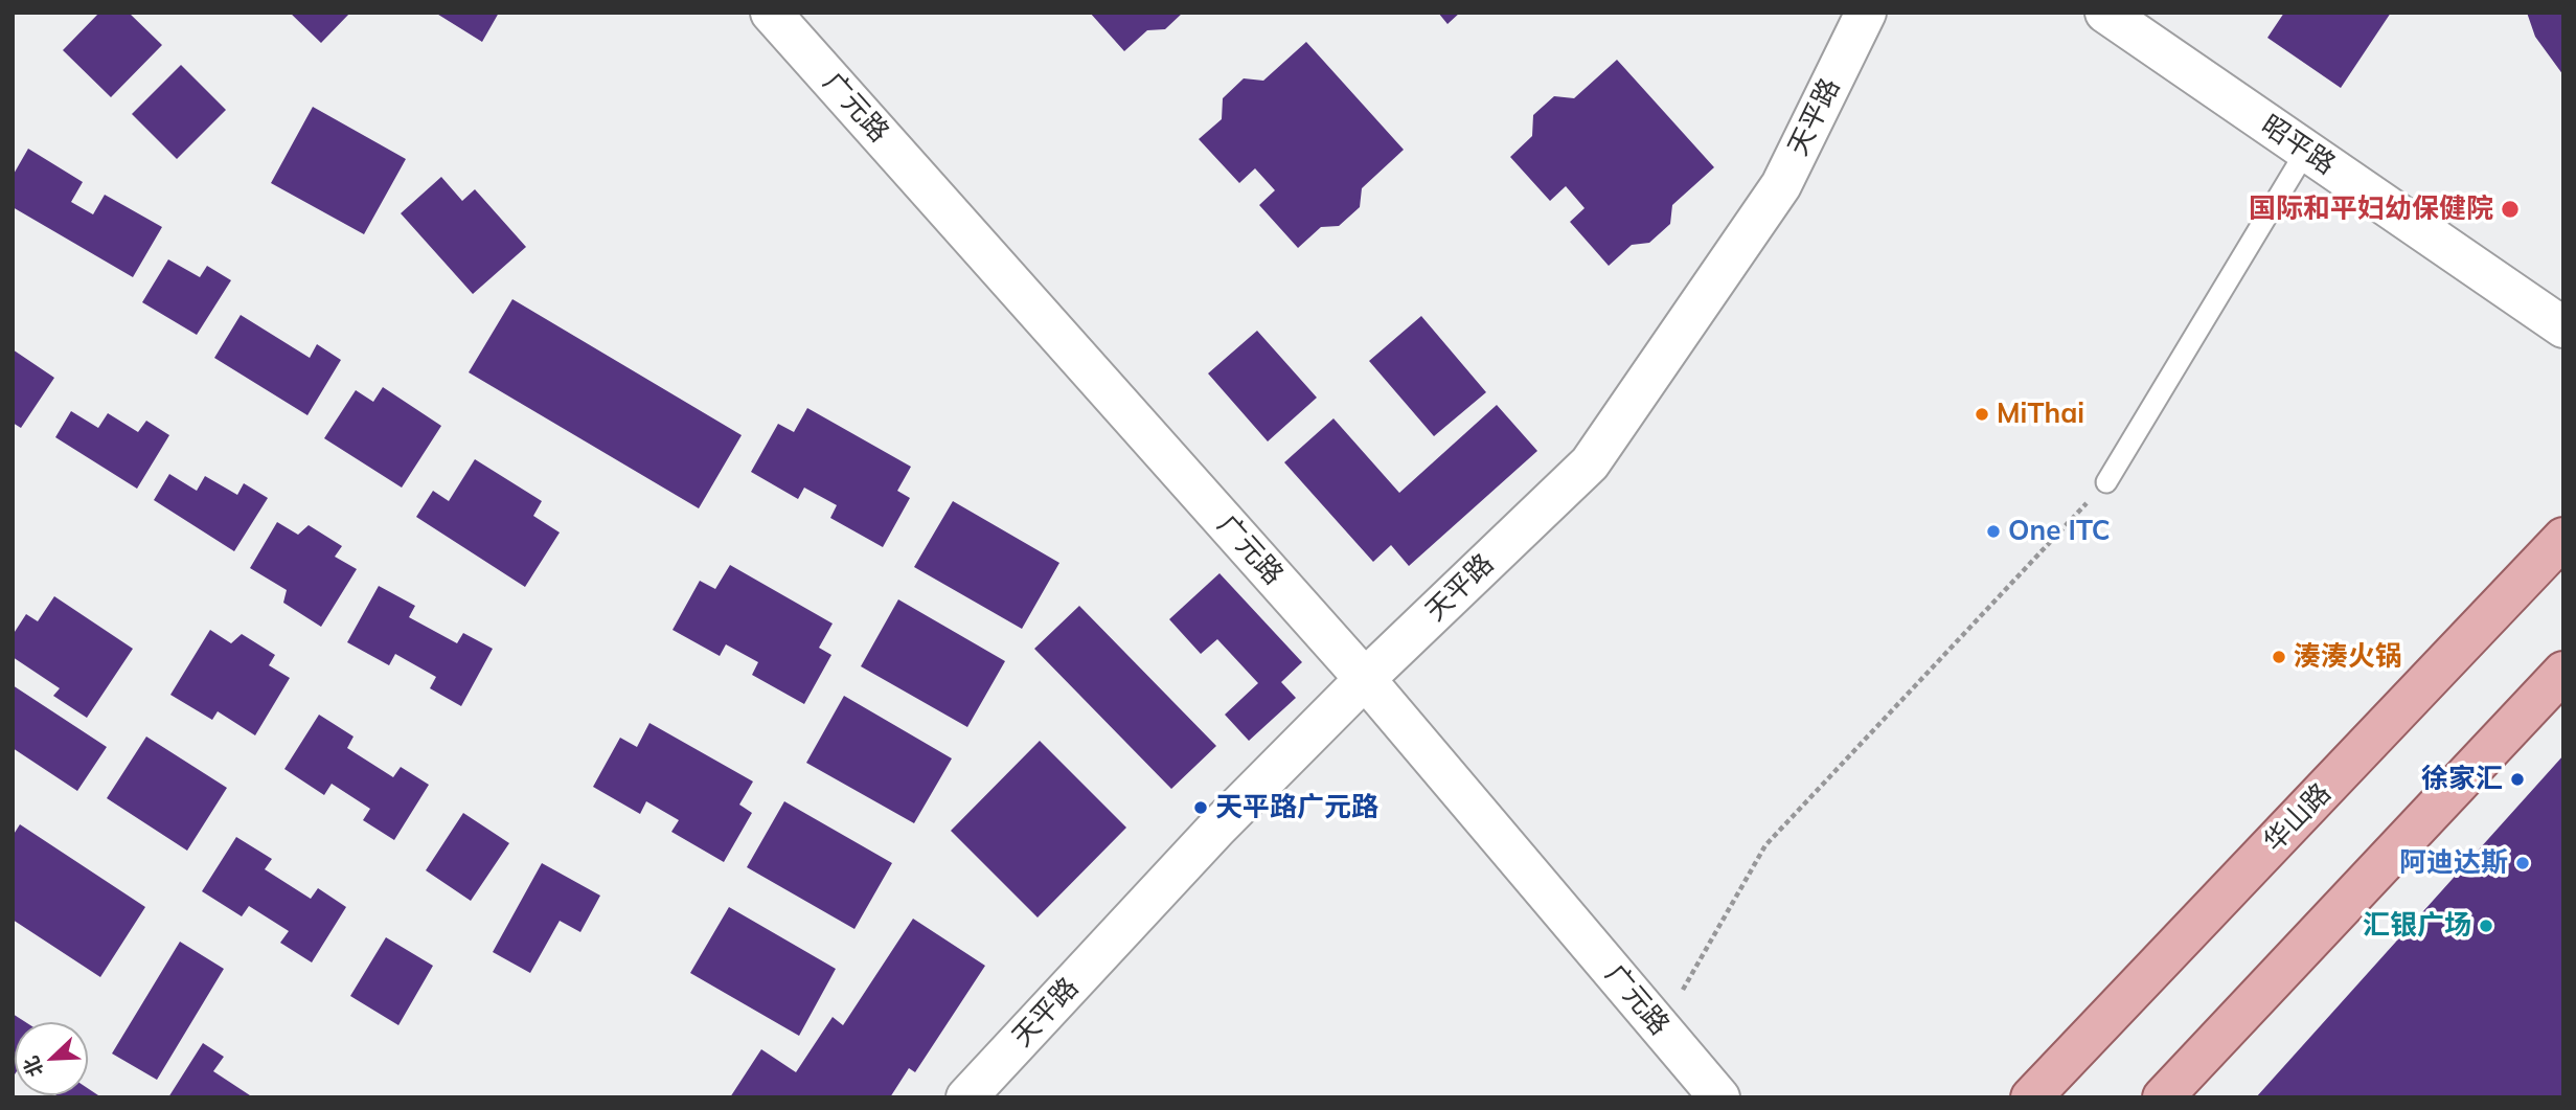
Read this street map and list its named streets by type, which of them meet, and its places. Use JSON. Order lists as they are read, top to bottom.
{
  "streets": {
    "main road": ["华山路"],
    "street": ["广元路", "天平路", "昭平路"]
  },
  "crossings": [
    ["广元路", "天平路"]
  ],
  "places": [
    "国际和平妇幼保健院",
    "MiThai",
    "One ITC",
    "湊湊火锅",
    "徐家汇",
    "天平路广元路",
    "阿迪达斯",
    "汇银广场"
  ],
  "north": "bottom left"
}
